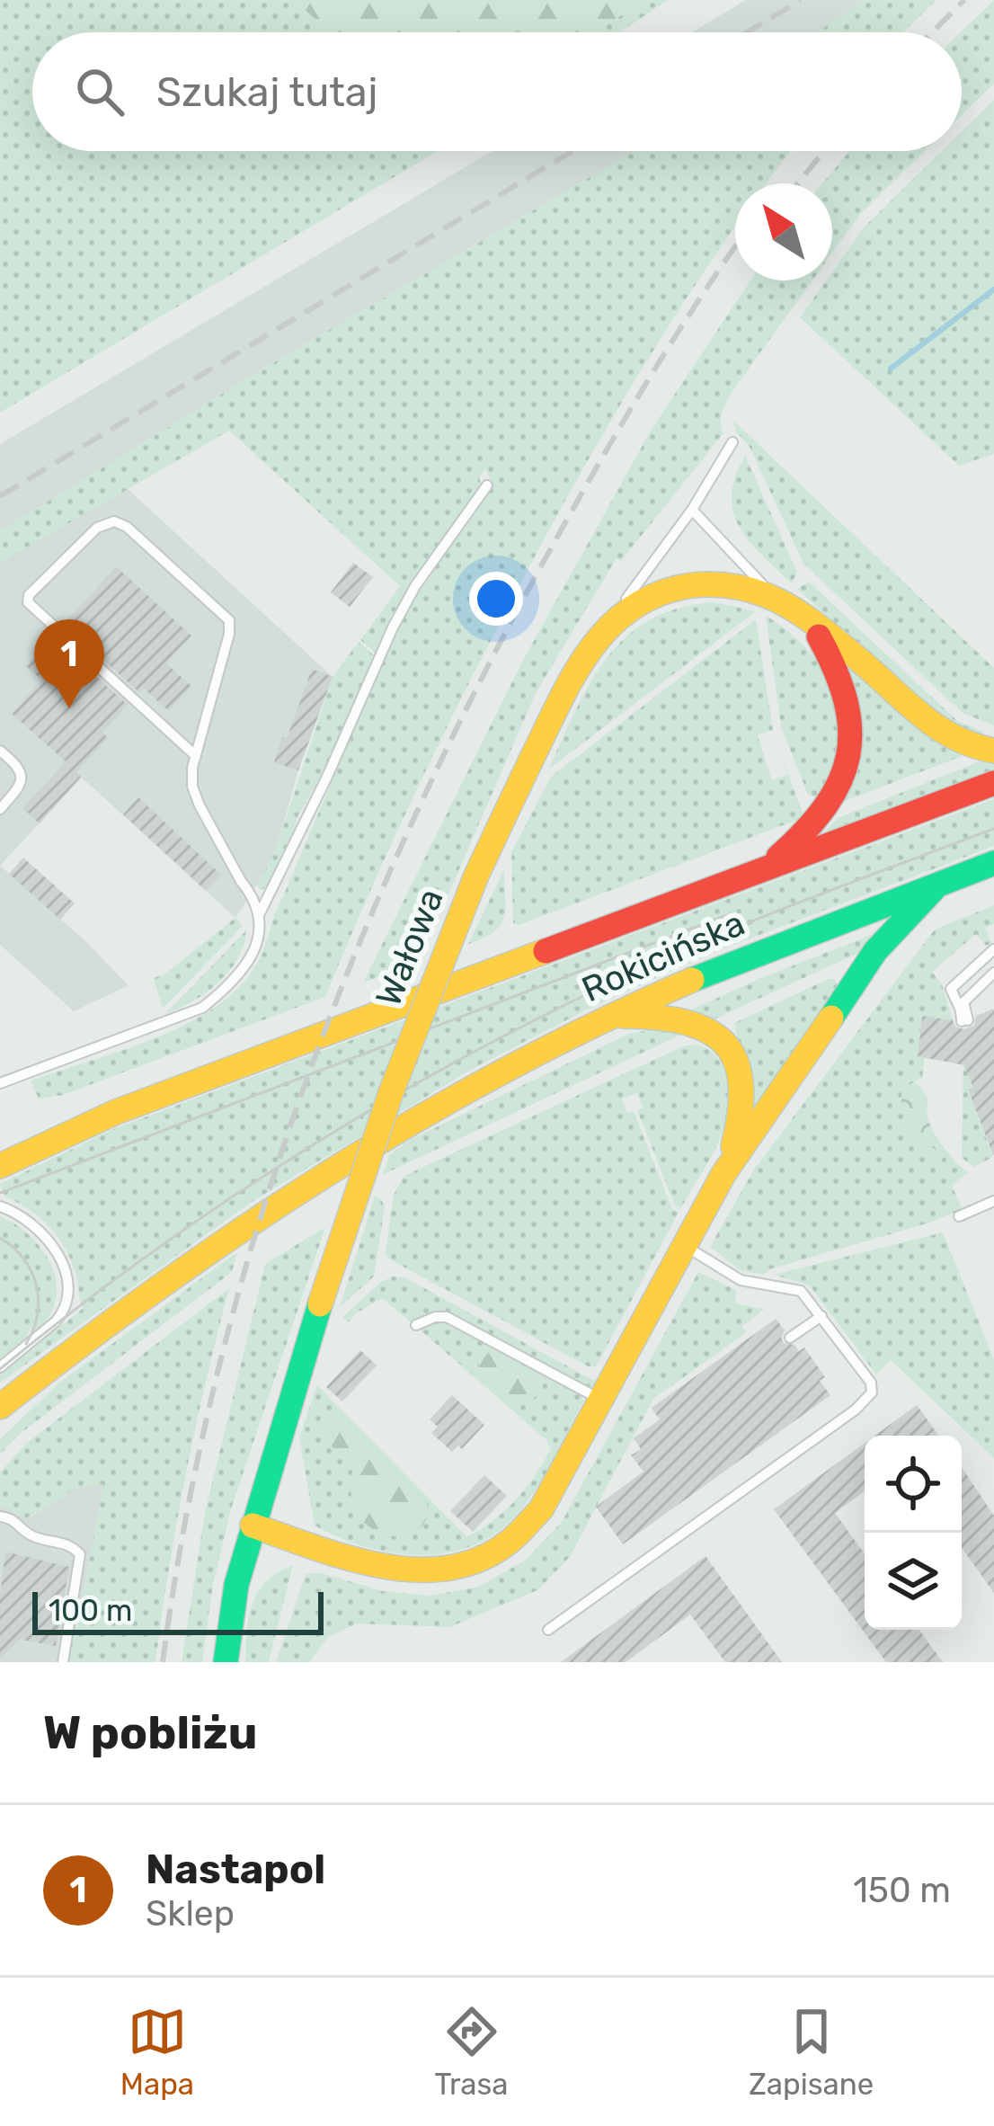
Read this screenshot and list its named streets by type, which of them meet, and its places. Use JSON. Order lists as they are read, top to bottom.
{
  "streets": {
    "main road": ["Wałowa", "Rokicińska"]
  },
  "scale_bar": "100 m",
  "north": "top left",
  "page": {
    "search": "Szukaj tutaj",
    "pins": "1",
    "scale": "100 m",
    "heading": "W pobliżu",
    "list": [
      {
        "mark": "1",
        "name": "Nastapol",
        "note": "Sklep",
        "value": "150 m"
      }
    ],
    "nav": ["Mapa", "Trasa", "Zapisane"]
  }
}
